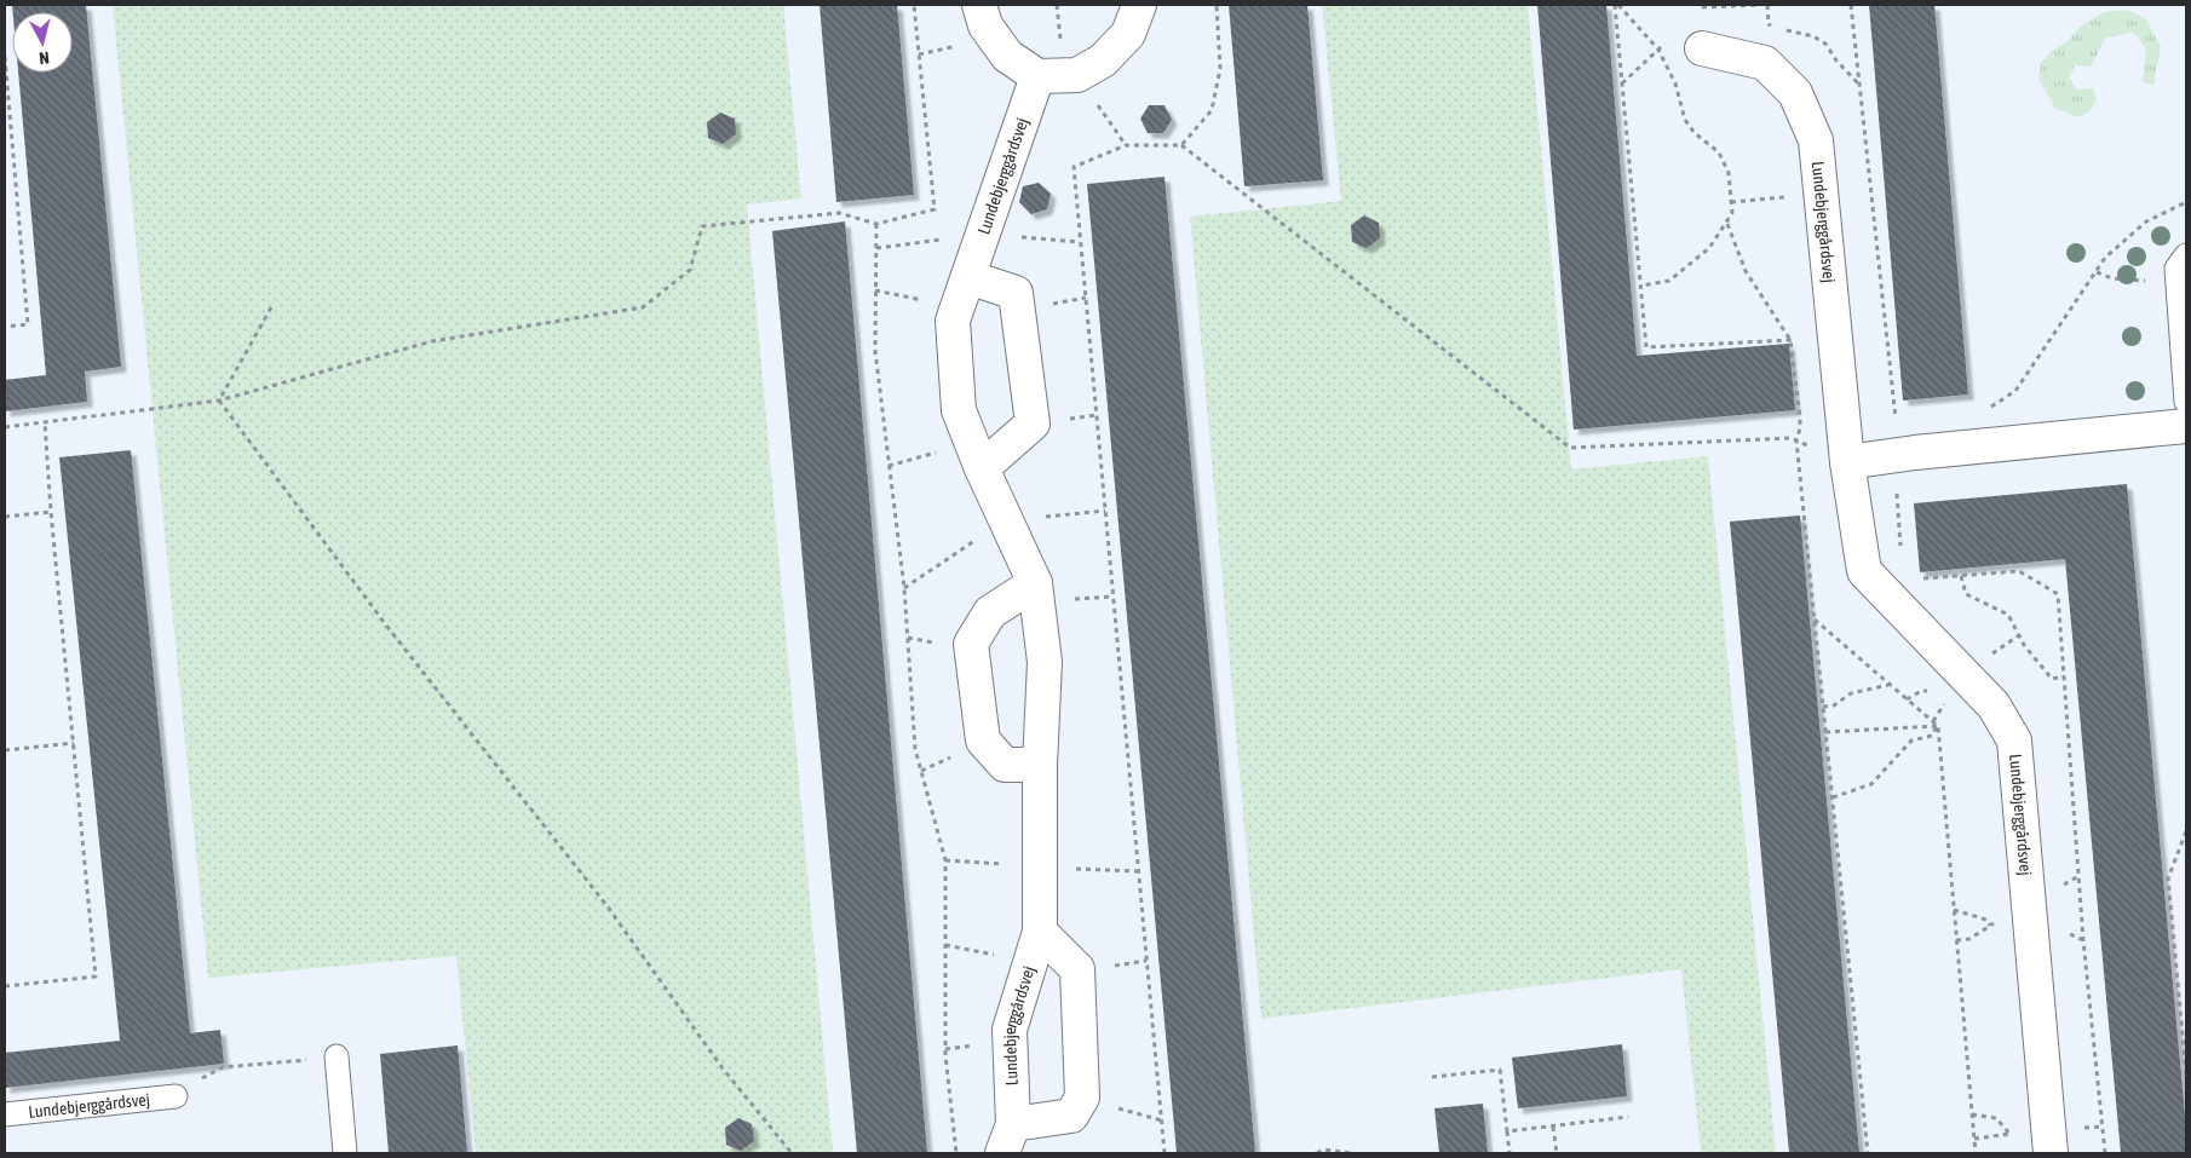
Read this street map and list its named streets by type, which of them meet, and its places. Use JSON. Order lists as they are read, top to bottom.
{
  "streets": {
    "street": ["Lundebjerggårdsvej"]
  },
  "north": "bottom"
}
